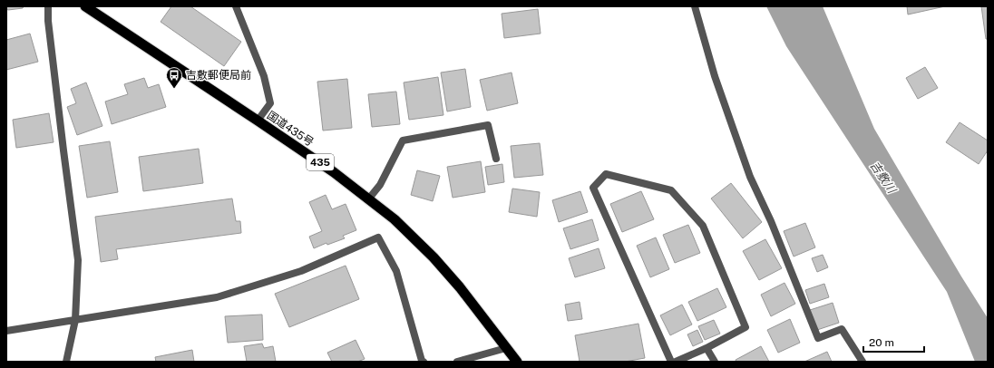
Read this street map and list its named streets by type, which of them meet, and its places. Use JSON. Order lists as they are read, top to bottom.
{
  "streets": {
    "highway": ["国道435号", "435"]
  },
  "water": ["吉敷川"],
  "places": {
    "bus stop": ["吉敷郵便局前"]
  },
  "scale_bar": "20 m"
}
